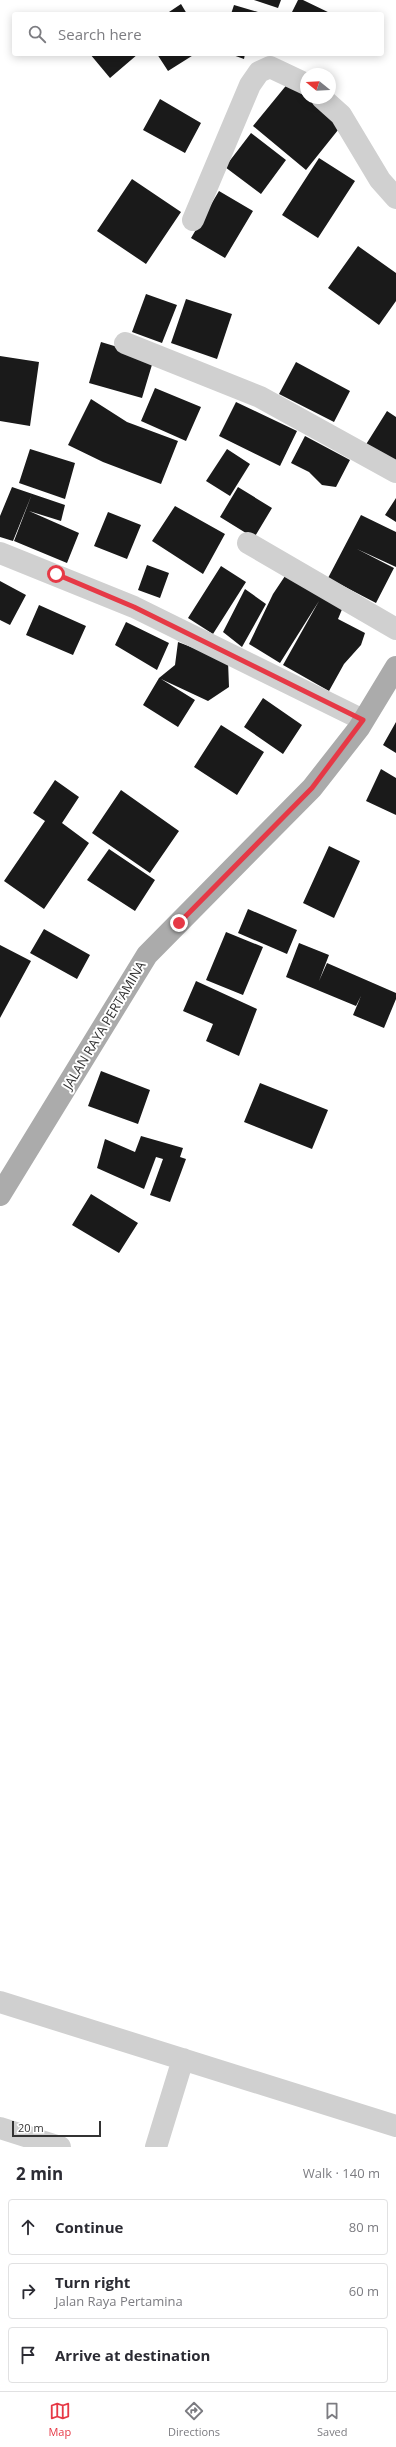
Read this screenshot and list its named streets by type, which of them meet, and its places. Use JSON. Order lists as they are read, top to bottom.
{
  "streets": {
    "main road": ["JALAN RAYA PERTAMINA"]
  },
  "scale_bar": "20 m",
  "north": "left",
  "page": {
    "search": "Search here",
    "scale": "20 m",
    "heading": ["2 min", "Walk · 140 m"],
    "list": [
      ["Continue", "80 m"],
      ["Turn right", "Jalan Raya Pertamina", "60 m"],
      "Arrive at destination"
    ],
    "nav": ["Map", "Directions", "Saved"]
  }
}
